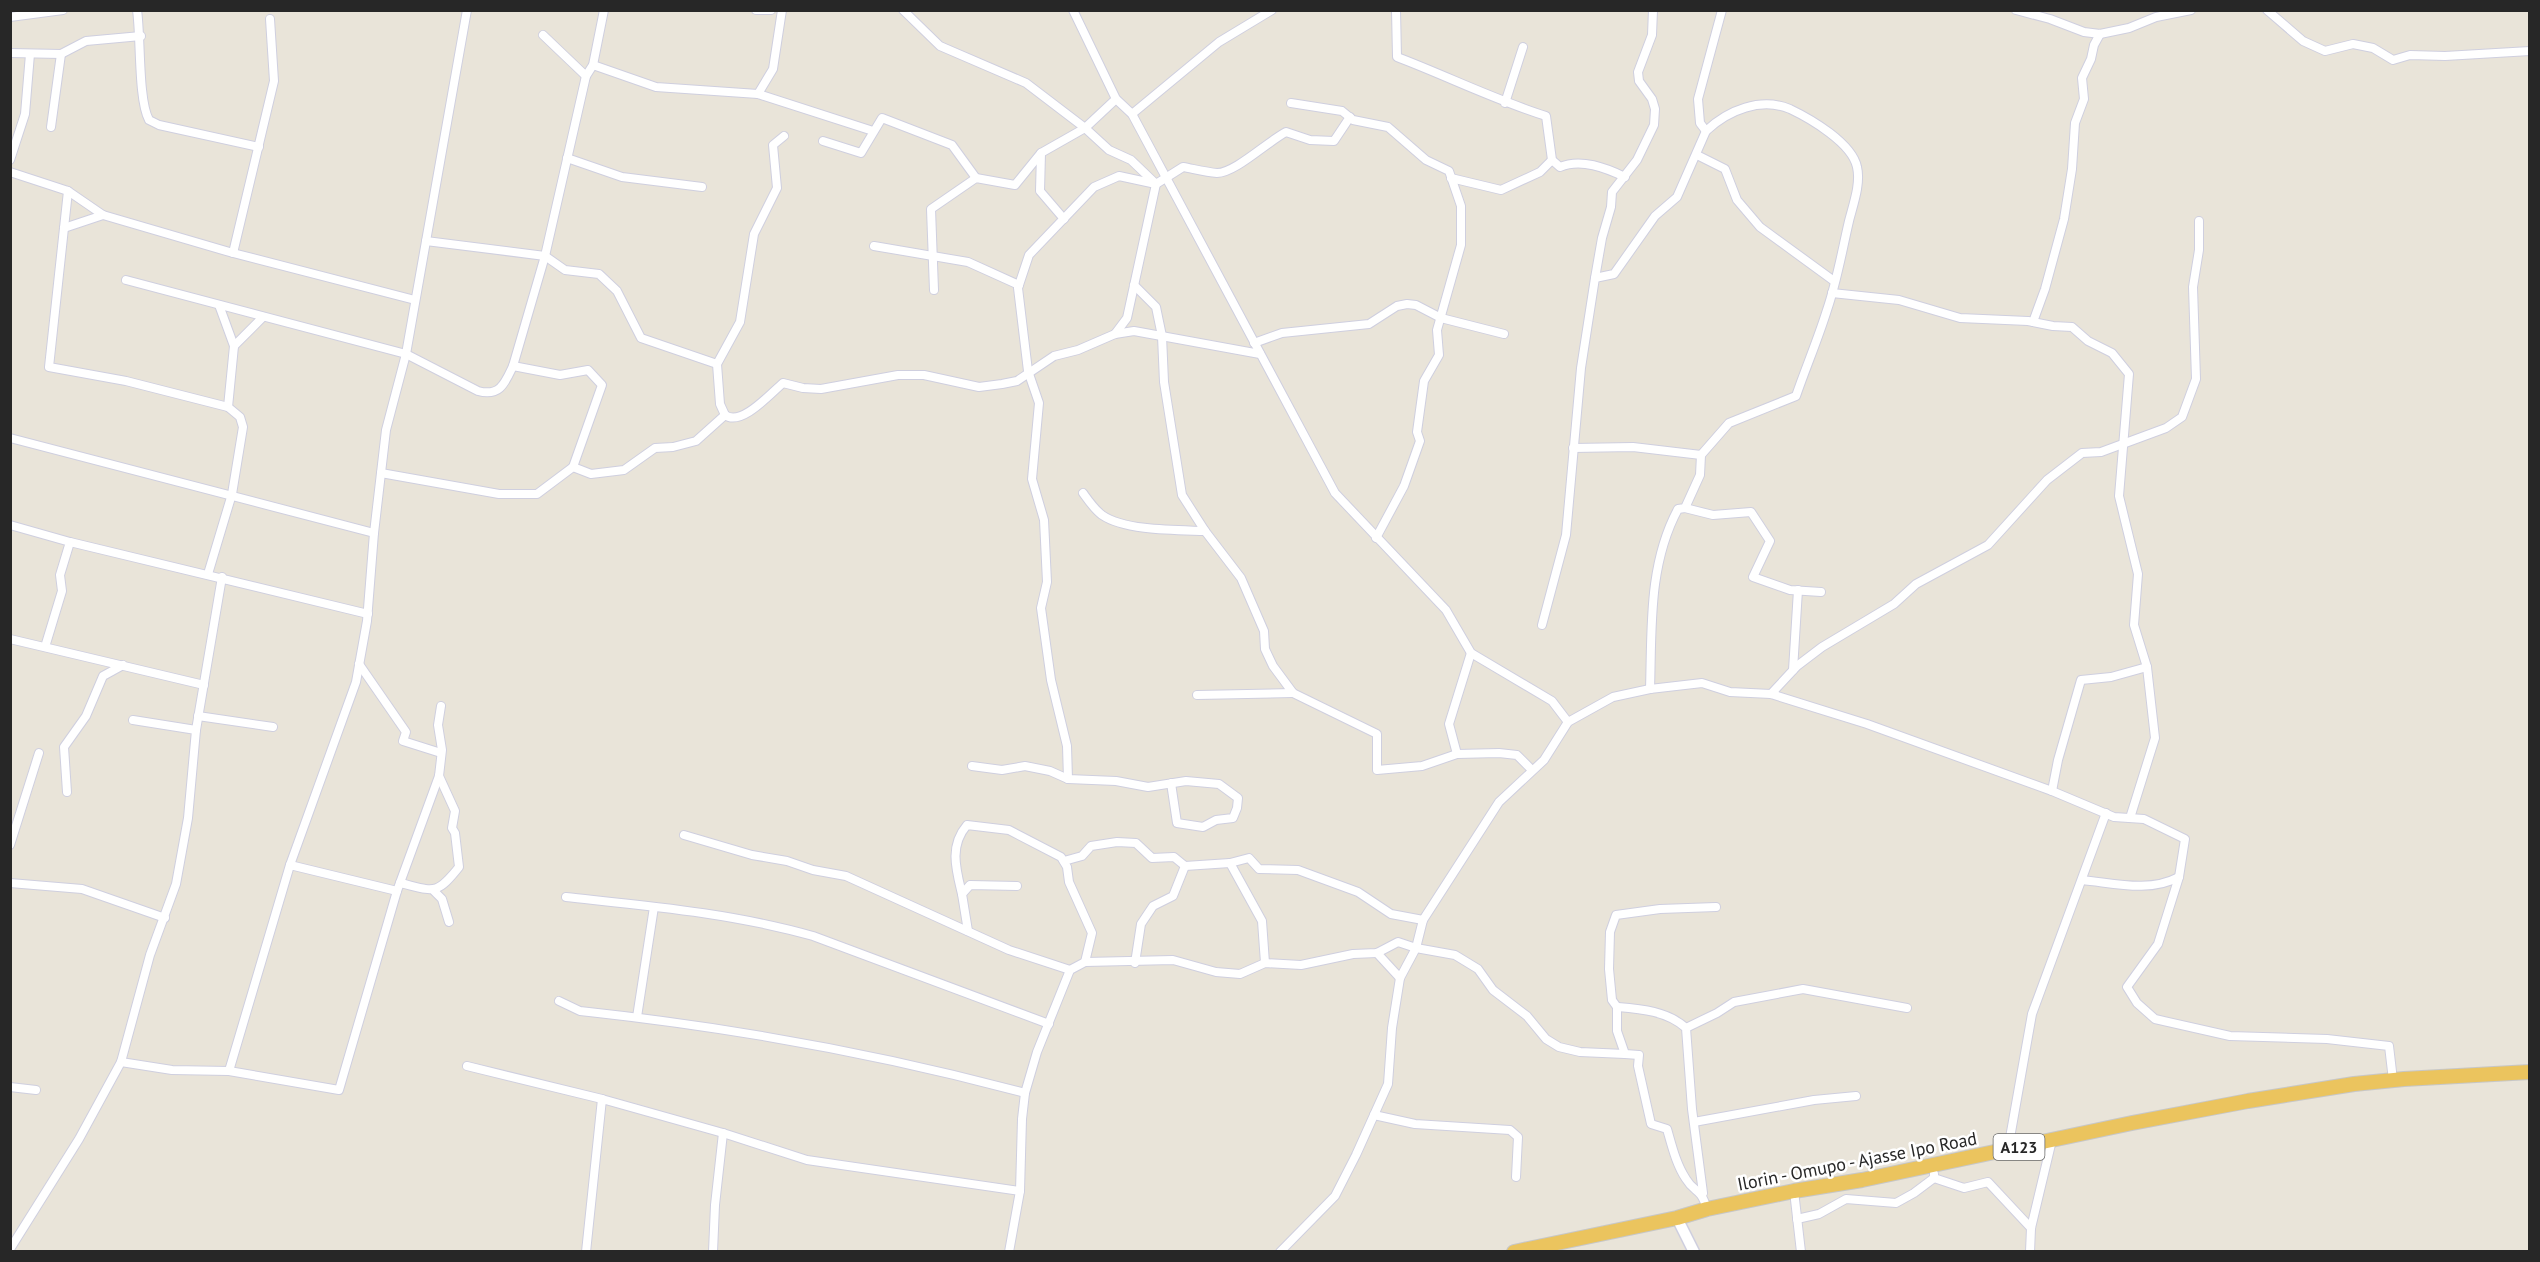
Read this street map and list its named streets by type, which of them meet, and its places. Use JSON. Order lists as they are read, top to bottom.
{
  "streets": {
    "highway": ["A123", "Ilorin - Omupo - Ajasse Ipo Road"]
  }
}
